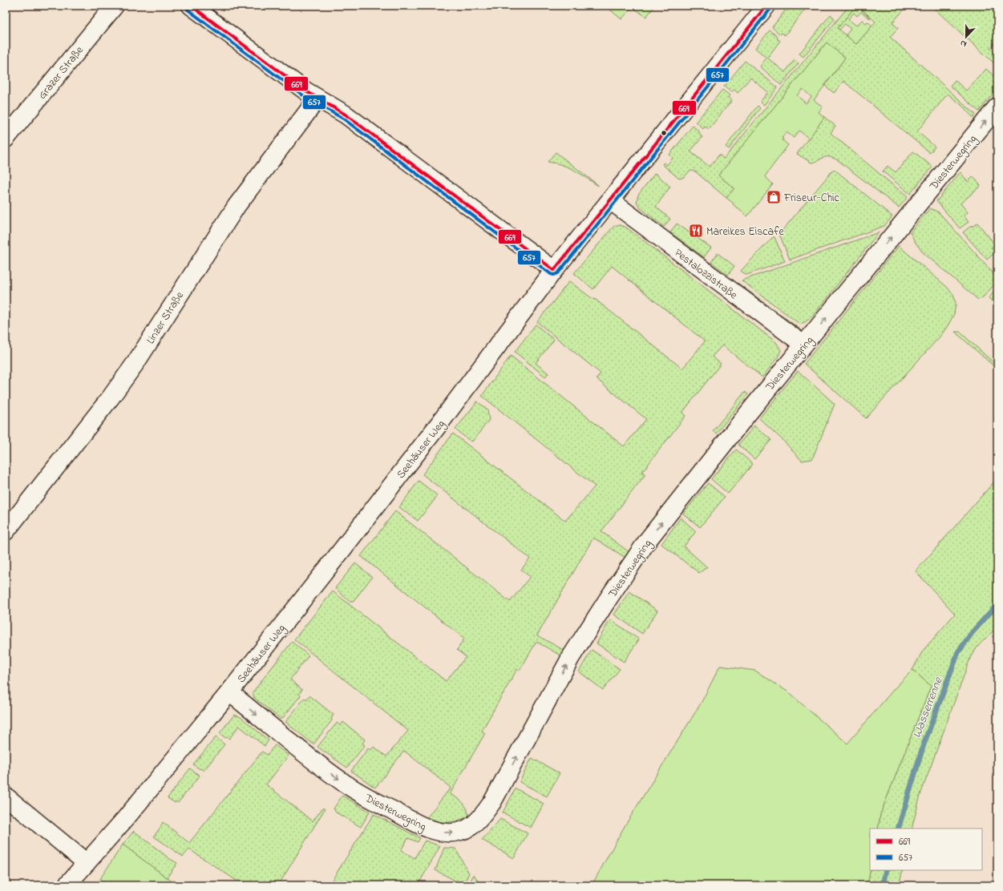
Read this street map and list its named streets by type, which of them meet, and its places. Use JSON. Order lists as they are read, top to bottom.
{
  "streets": {
    "street": [
      "Grazer Straße",
      "Diesterwegring",
      "Pestalozzistraße",
      "Linzer Straße",
      "Seehäuser Weg"
    ]
  },
  "crossings": [
    ["Diesterwegring", "Pestalozzistraße"],
    ["Diesterwegring", "Seehäuser Weg"],
    ["Pestalozzistraße", "Seehäuser Weg"]
  ],
  "one_way": ["Diesterwegring"],
  "water": ["Wasserrenne"],
  "places": {
    "shop": ["Friseur-Chic"],
    "restaurant": ["Mareikes Eiscafe"]
  },
  "lines": ["transit line 669", "transit line 657"],
  "legend": ["669", "657"],
  "north": "bottom"
}
